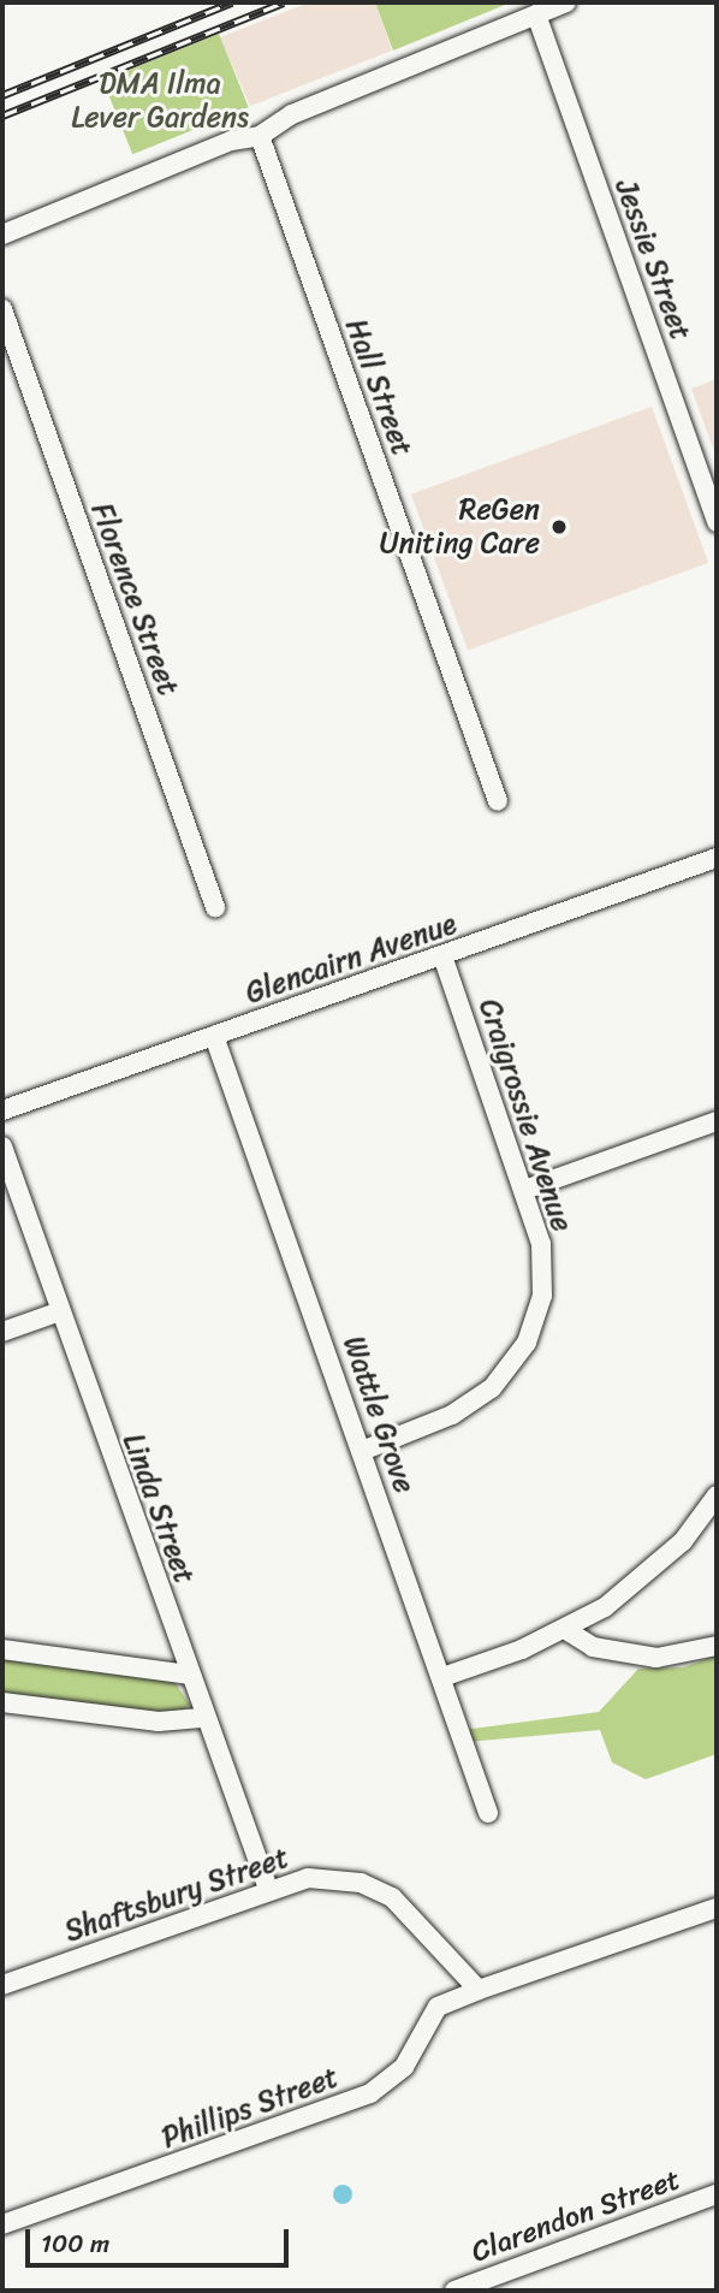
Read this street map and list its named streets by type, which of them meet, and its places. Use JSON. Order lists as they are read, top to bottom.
{
  "streets": {
    "street": [
      "Jessie Street",
      "Hall Street",
      "Florence Street",
      "Glencairn Avenue",
      "Craigrossie Avenue",
      "Wattle Grove",
      "Linda Street",
      "Shaftsbury Street",
      "Phillips Street",
      "Clarendon Street"
    ]
  },
  "crossings": [
    ["Glencairn Avenue", "Craigrossie Avenue"],
    ["Glencairn Avenue", "Wattle Grove"],
    ["Craigrossie Avenue", "Wattle Grove"],
    ["Linda Street", "Shaftsbury Street"],
    ["Shaftsbury Street", "Phillips Street"]
  ],
  "parks": ["DMA Ilma Lever Gardens"],
  "places": ["ReGen Uniting Care"],
  "scale_bar": "100 m"
}
